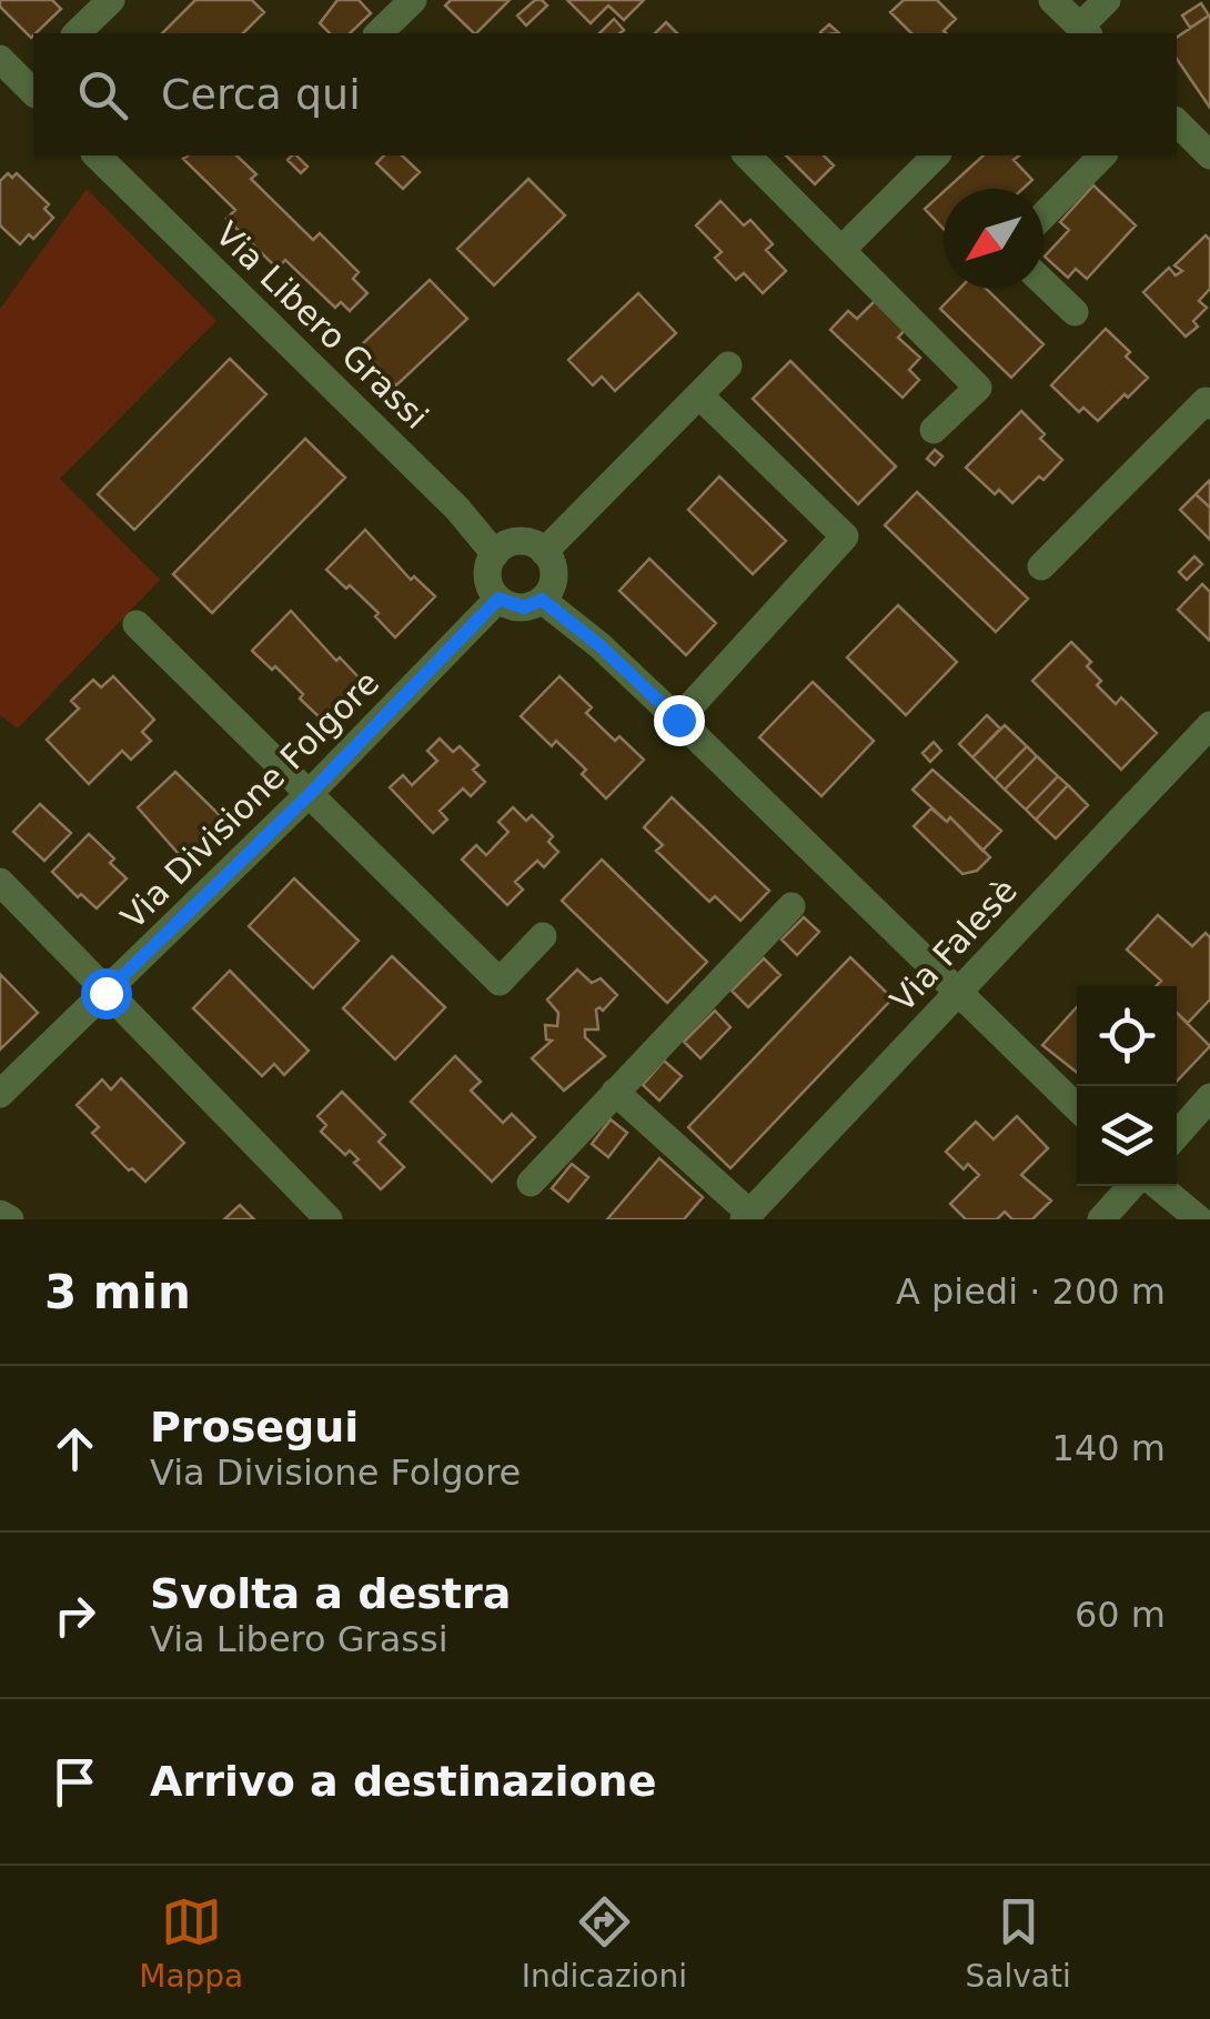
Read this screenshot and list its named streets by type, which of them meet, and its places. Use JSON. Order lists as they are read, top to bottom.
{
  "streets": {
    "street": ["Via Libero Grassi", "Via Divisione Folgore", "Via Falesè"]
  },
  "crossings": [
    ["Via Libero Grassi", "Via Divisione Folgore"]
  ],
  "north": "bottom left",
  "page": {
    "search": "Cerca qui",
    "heading": ["3 min", "A piedi · 200 m"],
    "list": [
      ["Prosegui", "Via Divisione Folgore", "140 m"],
      ["Svolta a destra", "Via Libero Grassi", "60 m"],
      "Arrivo a destinazione"
    ],
    "nav": ["Mappa", "Indicazioni", "Salvati"]
  }
}
